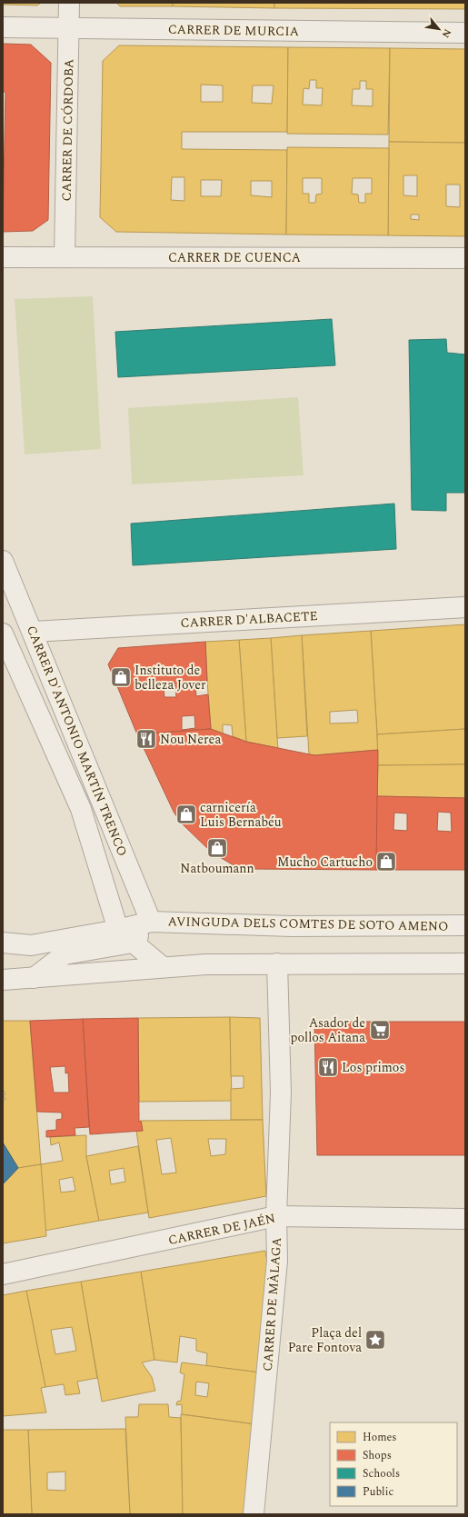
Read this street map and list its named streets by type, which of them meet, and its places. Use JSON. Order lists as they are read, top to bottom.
{
  "streets": {
    "street": [
      "CARRER DE MURCIA",
      "CARRER DE CÓRDOBA",
      "CARRER DE CUENCA",
      "CARRER D'ALBACETE",
      "CARRER D'ANTONIO MARTÍN TRENCO",
      "AVINGUDA DELS COMTES DE SOTO AMENO",
      "CARRER DE JAÉN",
      "CARRER DE MÀLAGA"
    ]
  },
  "crossings": [
    ["CARRER DE MURCIA", "CARRER DE CÓRDOBA"],
    ["CARRER DE CÓRDOBA", "CARRER DE CUENCA"],
    ["CARRER D'ALBACETE", "CARRER D'ANTONIO MARTÍN TRENCO"],
    ["CARRER D'ANTONIO MARTÍN TRENCO", "AVINGUDA DELS COMTES DE SOTO AMENO"],
    ["CARRER DE JAÉN", "CARRER DE MÀLAGA"]
  ],
  "places": {
    "shop": [
      "Instituto de belleza Jover",
      "carnicería Luis Bernabéu",
      "Natboumann",
      "Mucho Cartucho"
    ],
    "restaurant": ["Nou Nerea", "Los primos"],
    "supermarket": ["Asador de pollos Aitana"],
    "place": ["Plaça del Pare Fontova"]
  },
  "legend": [
    "Homes",
    "Shops",
    "Schools",
    "Public"
  ],
  "north": "bottom right"
}
